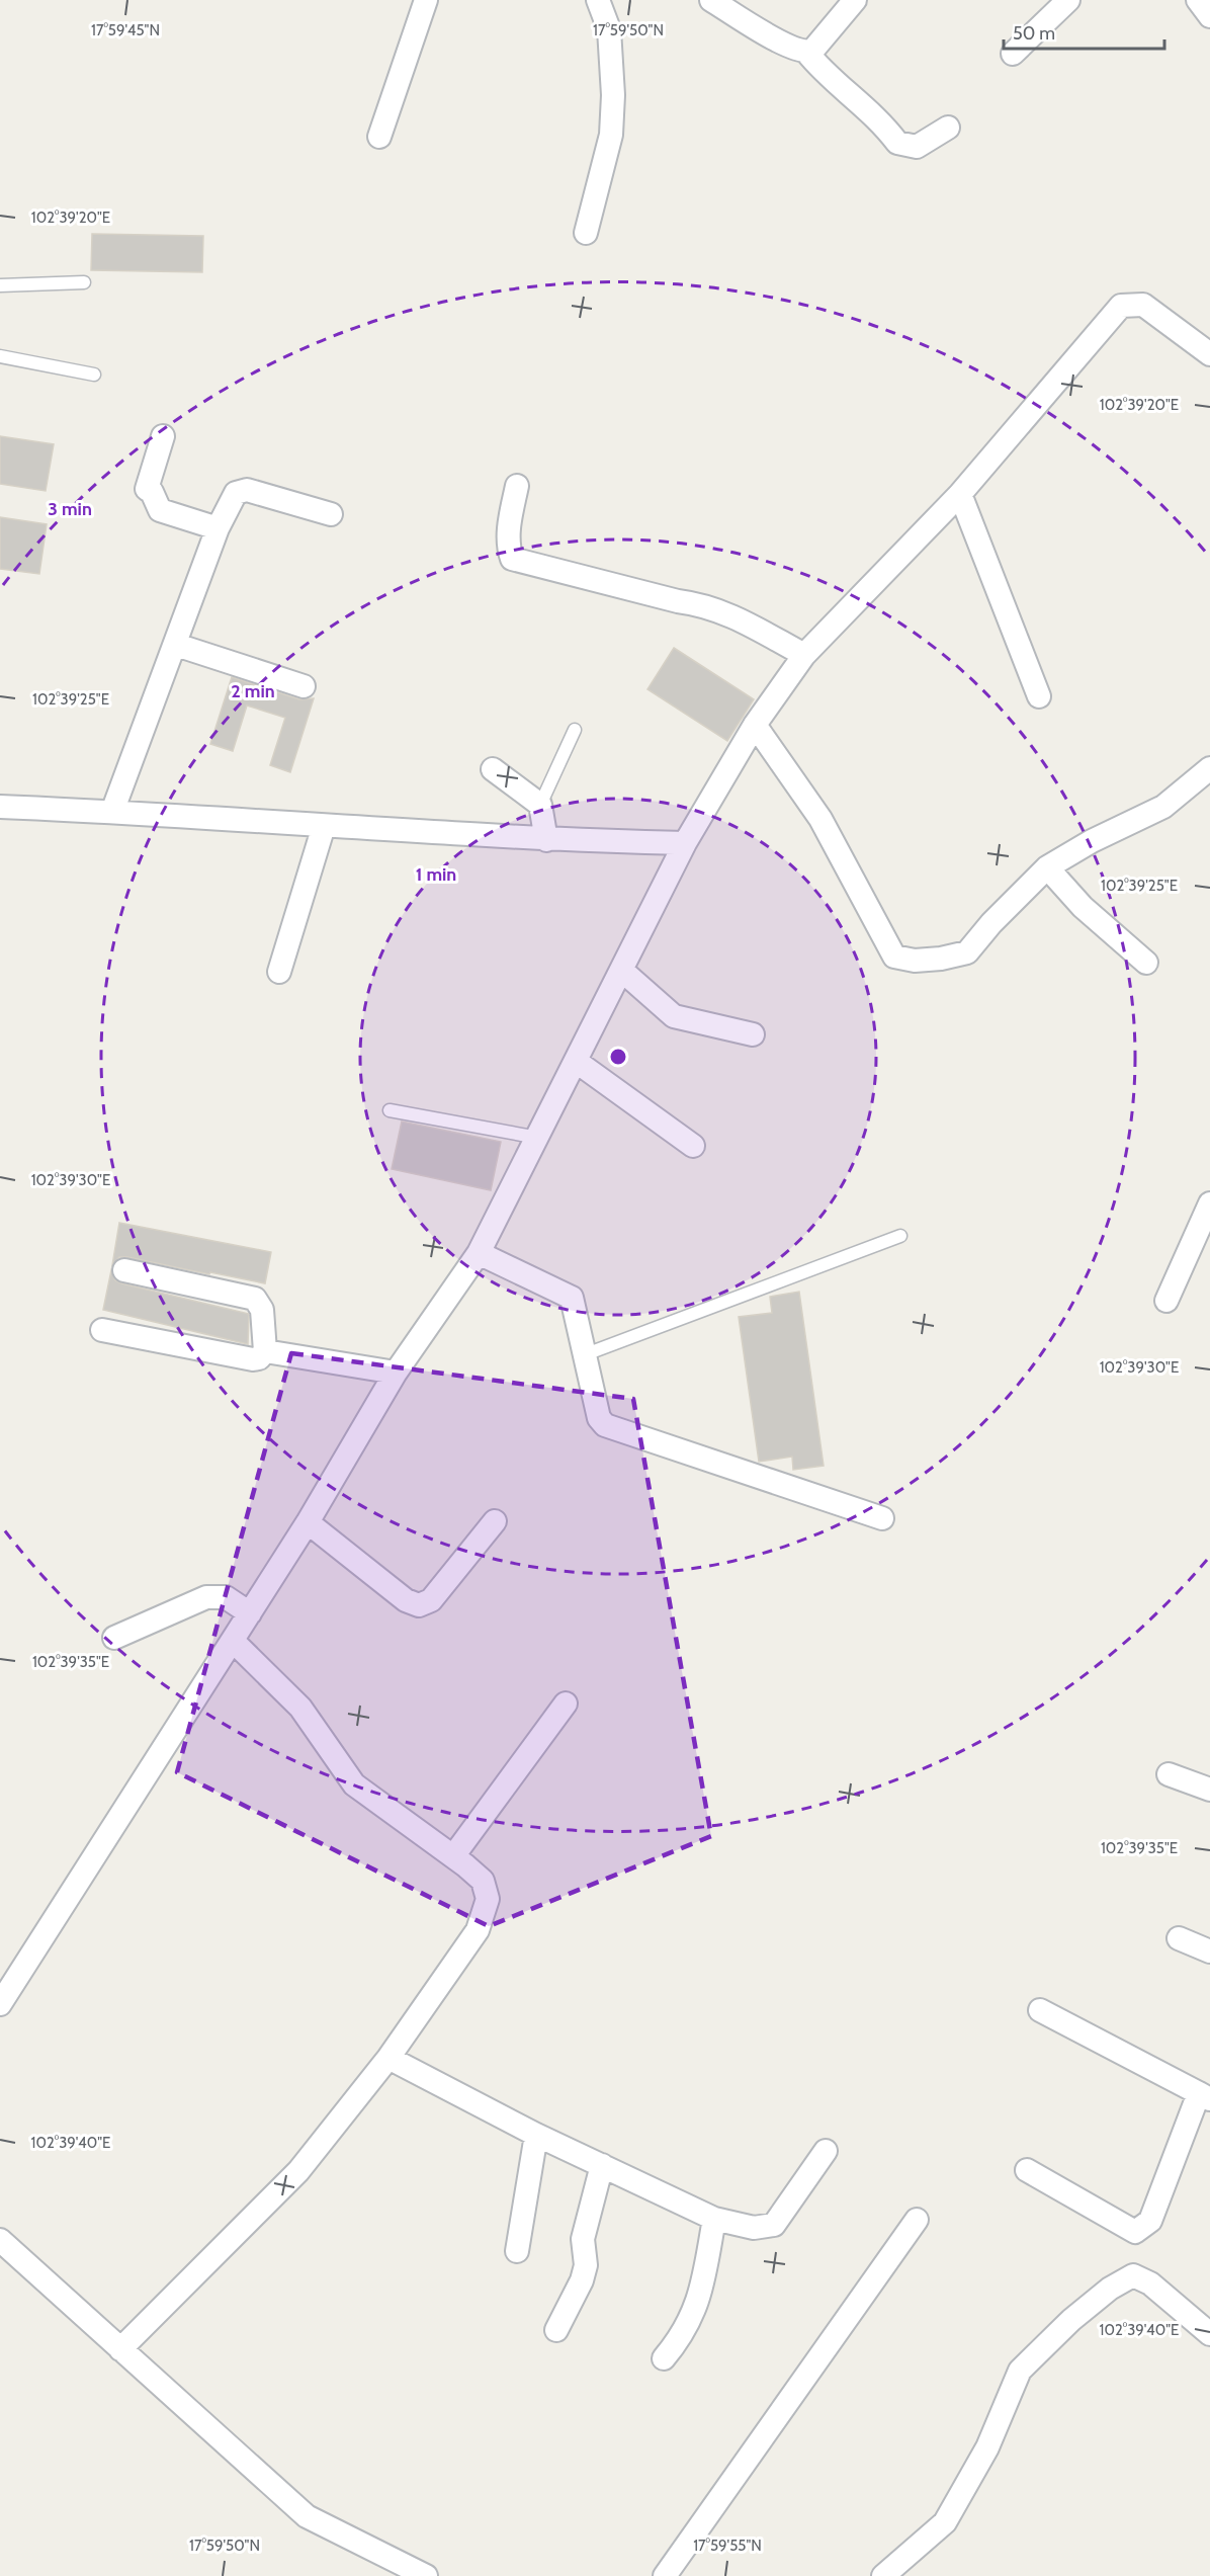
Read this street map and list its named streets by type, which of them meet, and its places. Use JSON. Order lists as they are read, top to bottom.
{
  "scale_bar": "50 m",
  "coordinates": [
    "17°59'45\"N",
    "17°59'50\"N",
    "102°39'20\"E",
    "102°39'25\"E",
    "102°39'30\"E",
    "102°39'35\"E",
    "102°39'40\"E",
    "17°59'55\"N"
  ],
  "rings": ["3 min", "2 min", "1 min"]
}
